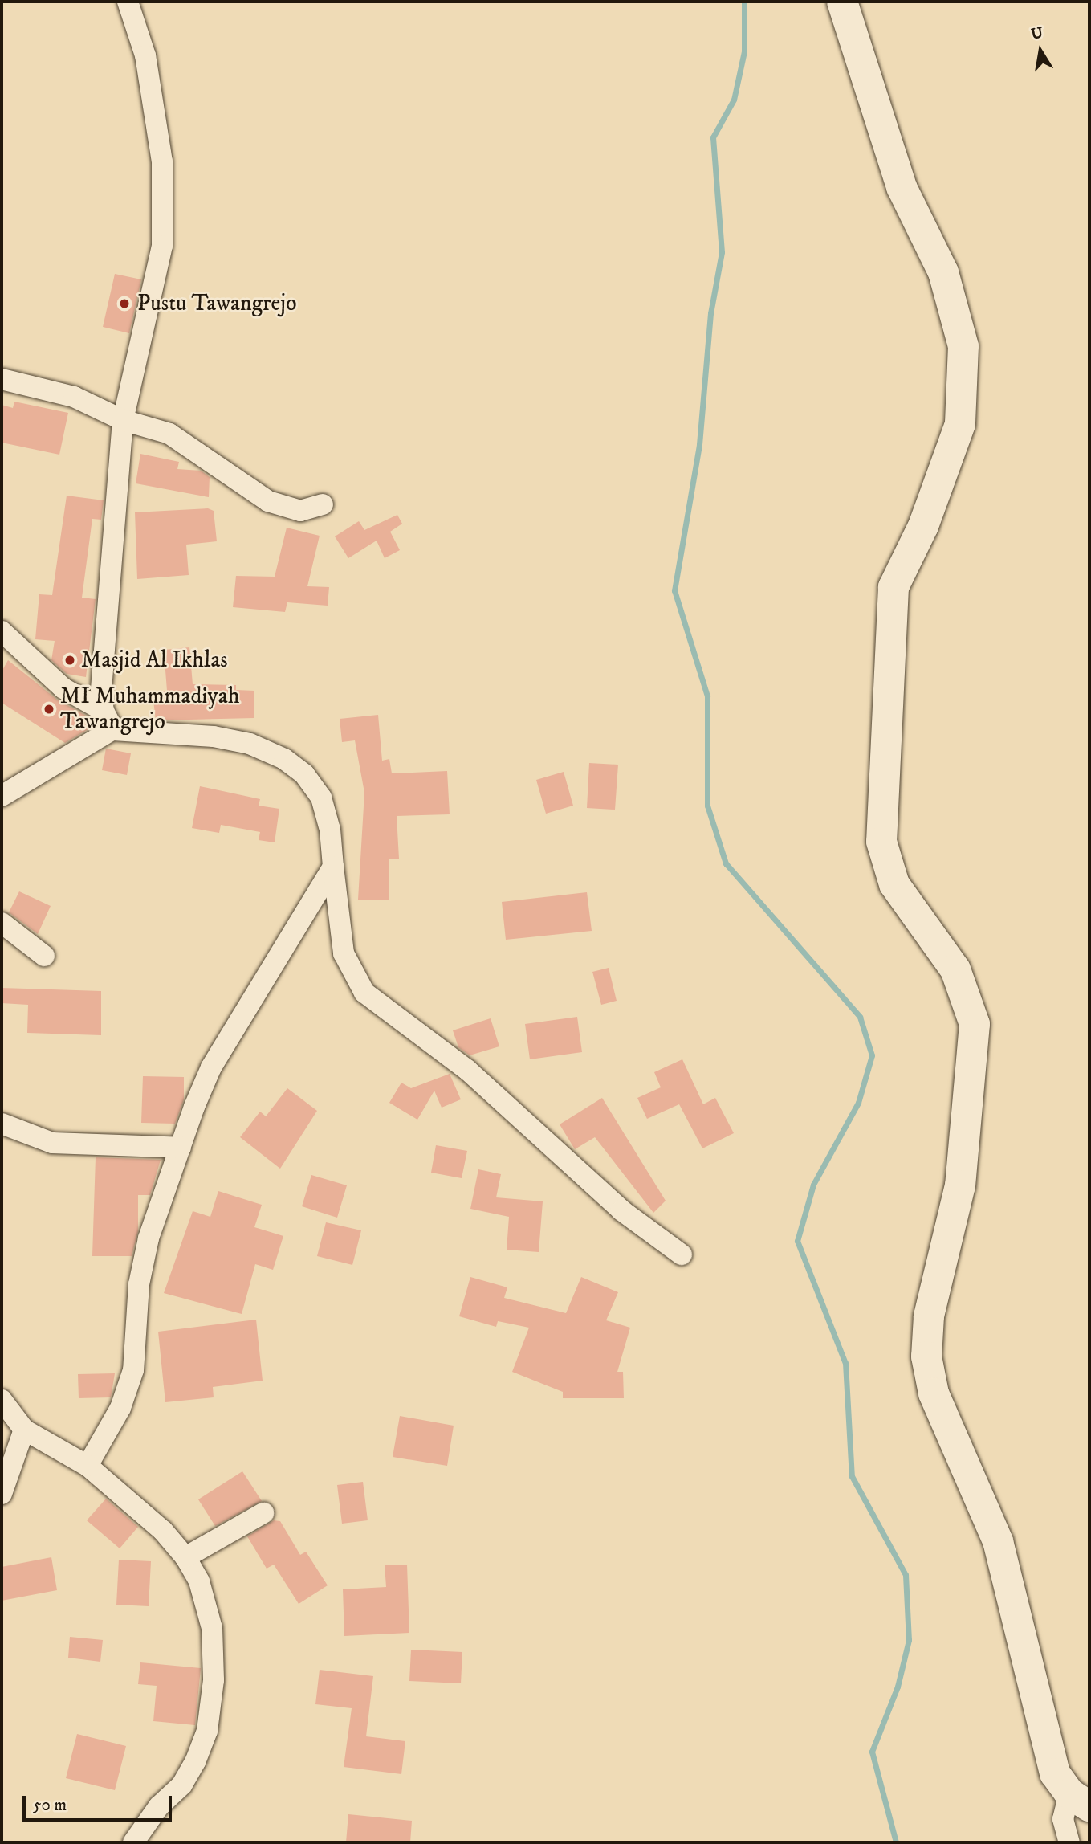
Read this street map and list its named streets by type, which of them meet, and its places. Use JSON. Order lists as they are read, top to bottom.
{
  "places": ["Pustu Tawangrejo", "Masjid Al Ikhlas", "MI Muhammadiyah Tawangrejo"],
  "scale_bar": "50 m",
  "north": "top"
}
